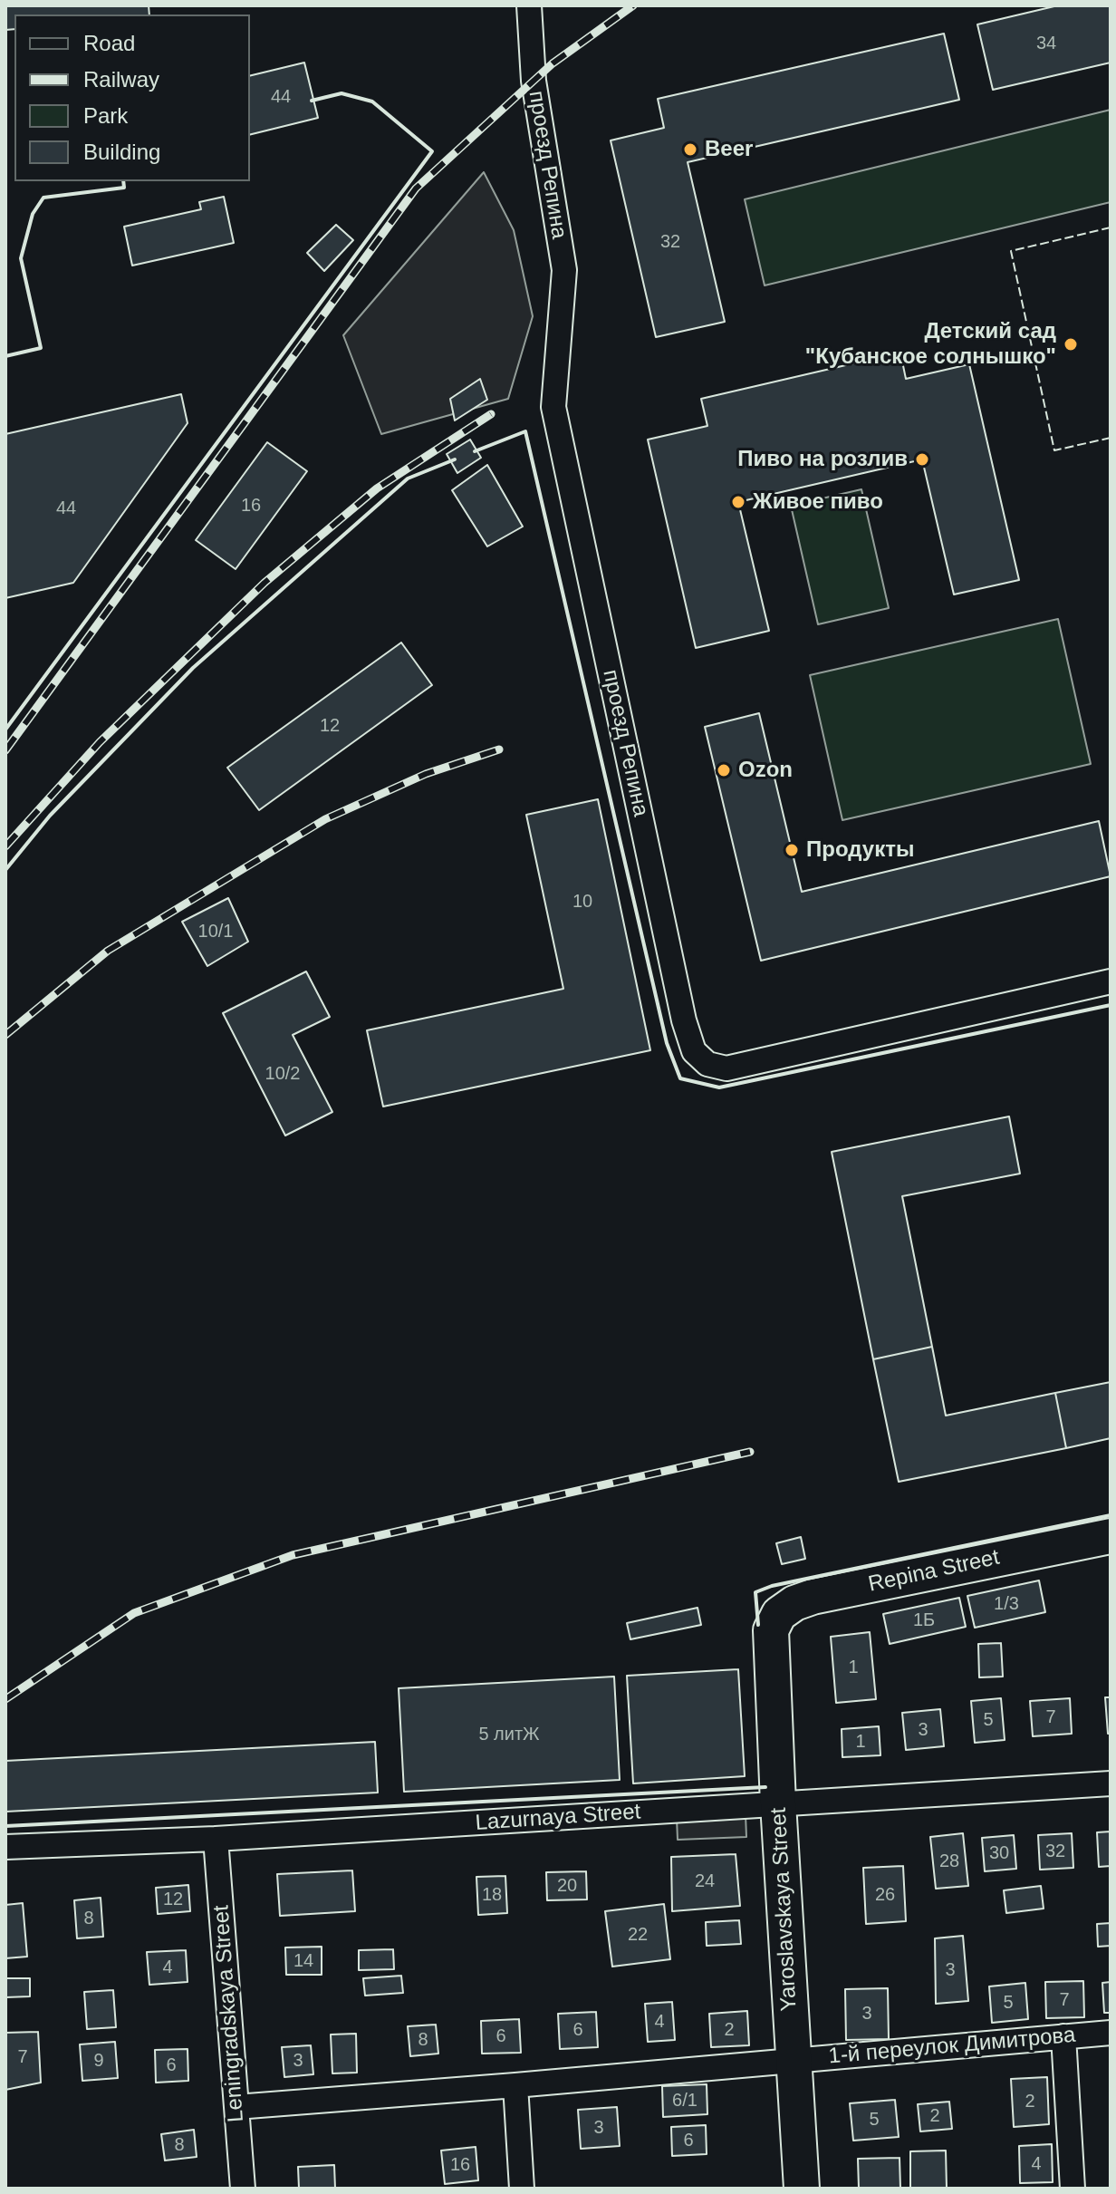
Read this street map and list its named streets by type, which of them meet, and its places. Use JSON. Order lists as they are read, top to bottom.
{
  "streets": {
    "street": [
      "проезд Репина",
      "Repina Street",
      "Lazurnaya Street",
      "Yaroslavskaya Street",
      "Leningradskaya Street",
      "1-й переулок Димитрова"
    ]
  },
  "crossings": [
    ["Repina Street", "Yaroslavskaya Street"],
    ["Lazurnaya Street", "Yaroslavskaya Street"],
    ["Lazurnaya Street", "Leningradskaya Street"],
    ["Yaroslavskaya Street", "1-й переулок Димитрова"],
    ["Leningradskaya Street", "1-й переулок Димитрова"]
  ],
  "places": [
    "Beer",
    "Детский сад \"Кубанское солнышко\"",
    "Пиво на розлив",
    "Живое пиво",
    "Ozon",
    "Продукты"
  ],
  "house_numbers": [
    "34",
    "44",
    "32",
    "16",
    "44",
    "12",
    "10",
    "10/1",
    "10/2",
    "1/3",
    "1Б",
    "1",
    "7",
    "5",
    "3",
    "5 литЖ",
    "1",
    "32",
    "30",
    "28",
    "24",
    "20",
    "18",
    "26",
    "12",
    "8",
    "22",
    "14",
    "4",
    "3",
    "7",
    "5",
    "3",
    "4",
    "6",
    "2",
    "6",
    "8",
    "7",
    "9",
    "3",
    "6",
    "6/1",
    "2",
    "2",
    "5",
    "3",
    "6",
    "8",
    "4",
    "16"
  ],
  "legend": [
    "Road",
    "Railway",
    "Park",
    "Building"
  ]
}
